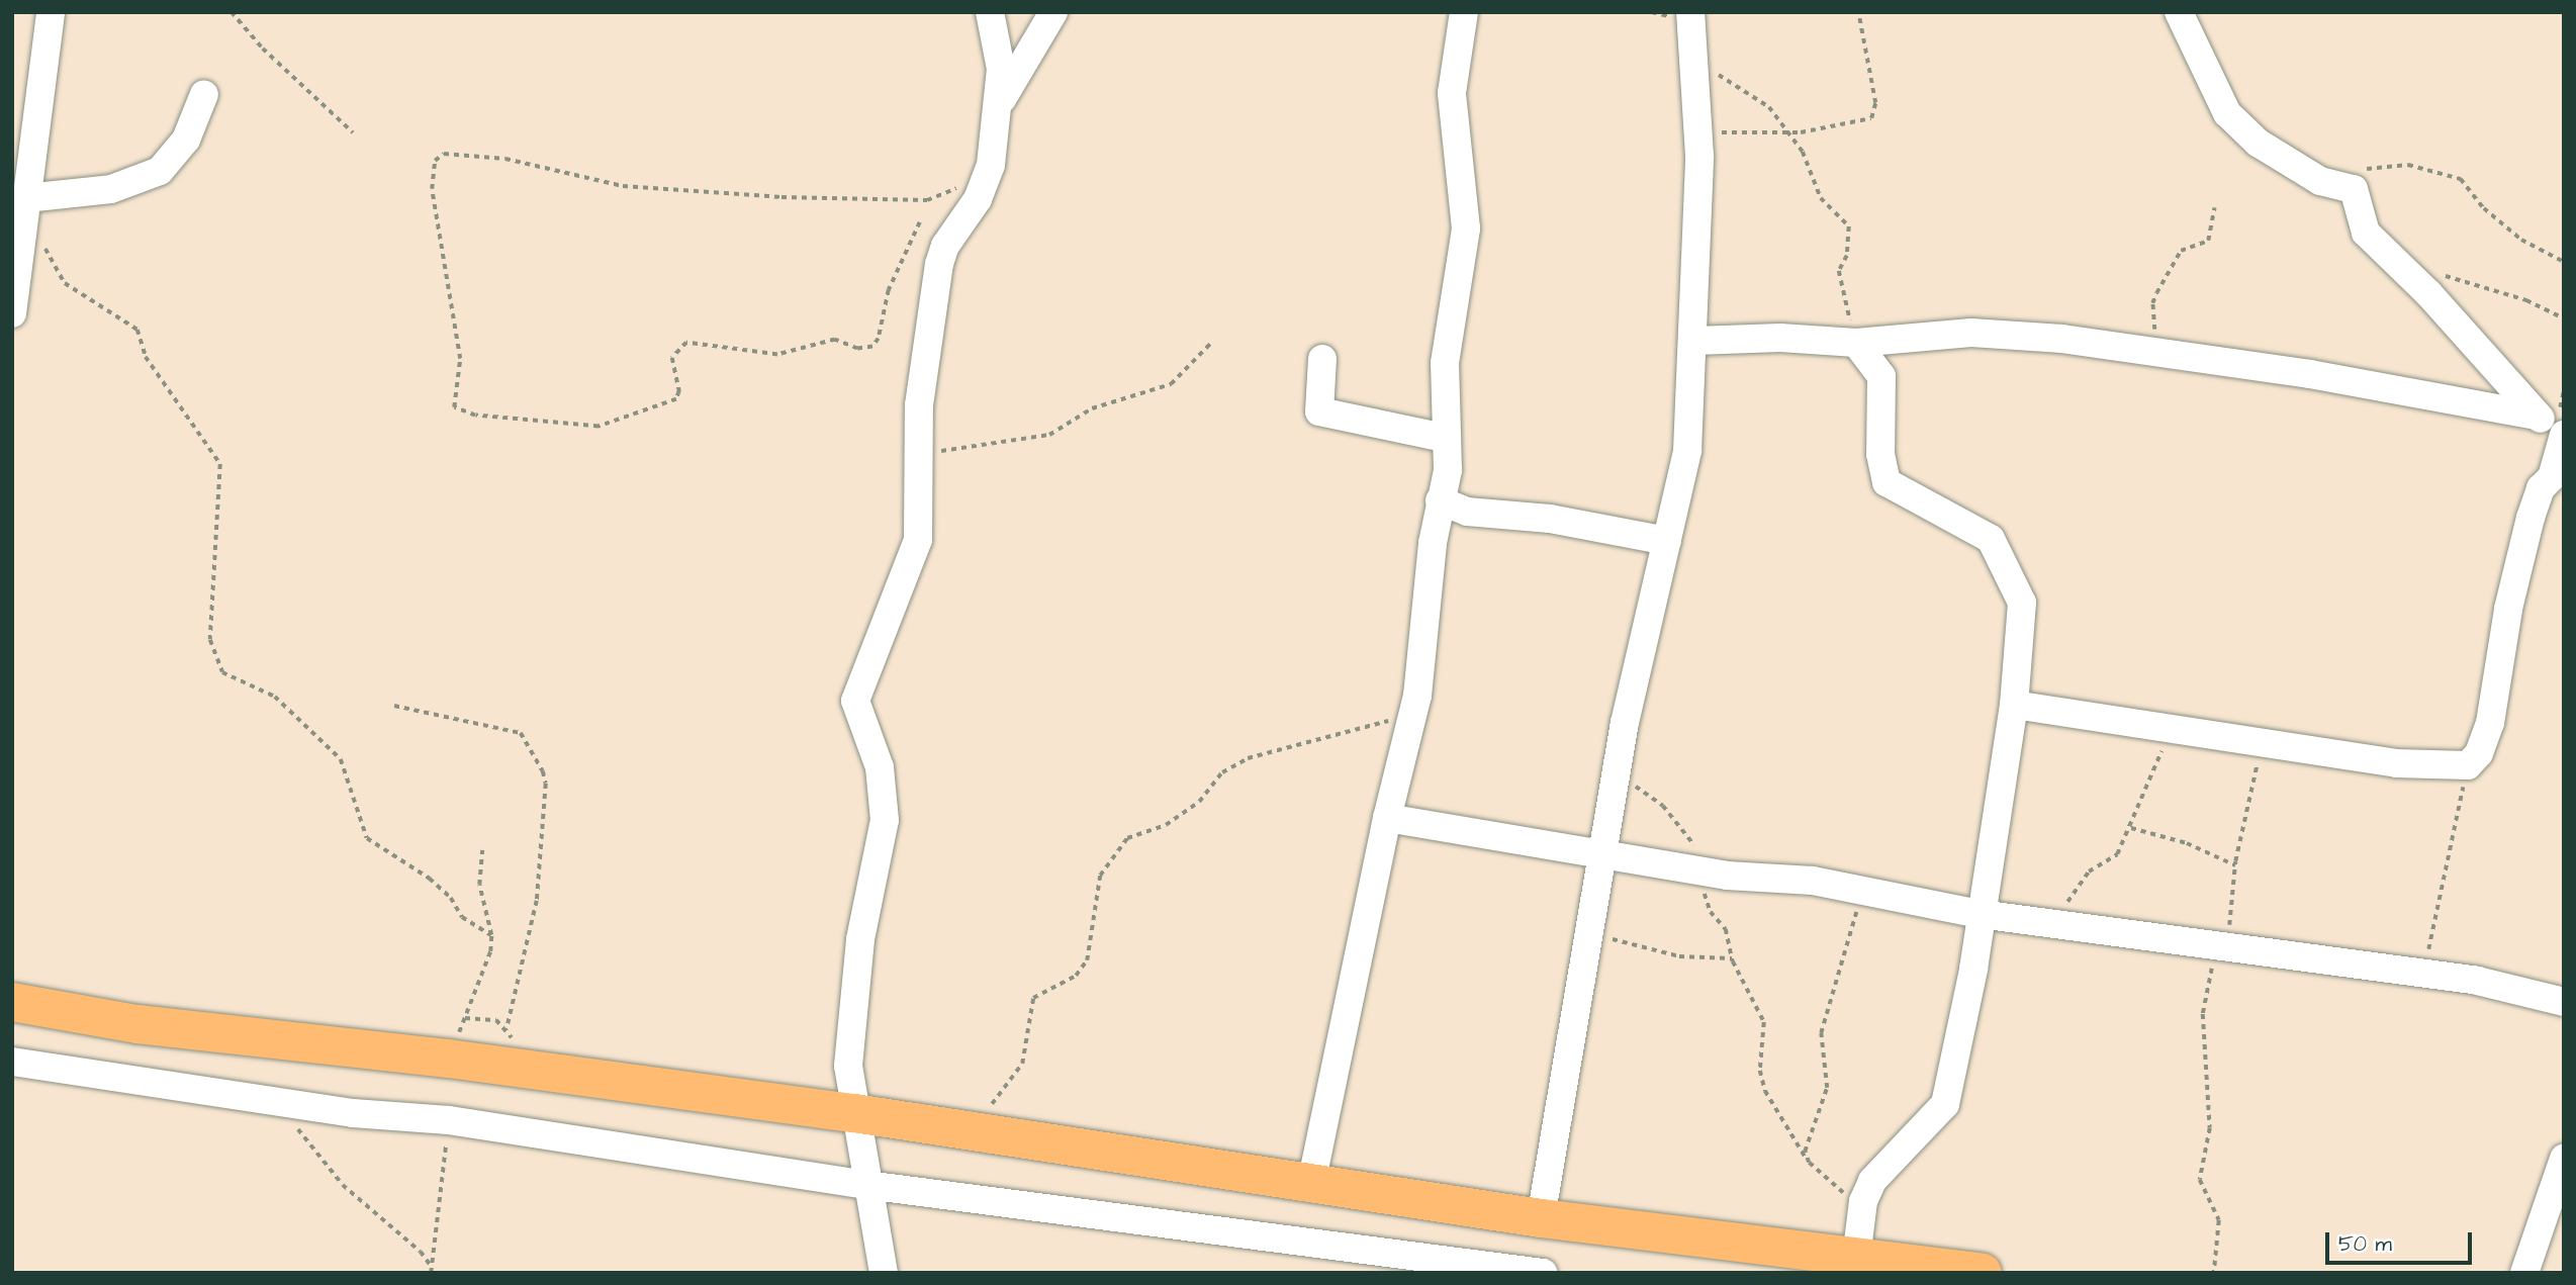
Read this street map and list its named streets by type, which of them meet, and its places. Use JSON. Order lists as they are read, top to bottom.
{
  "scale_bar": "50 m"
}
